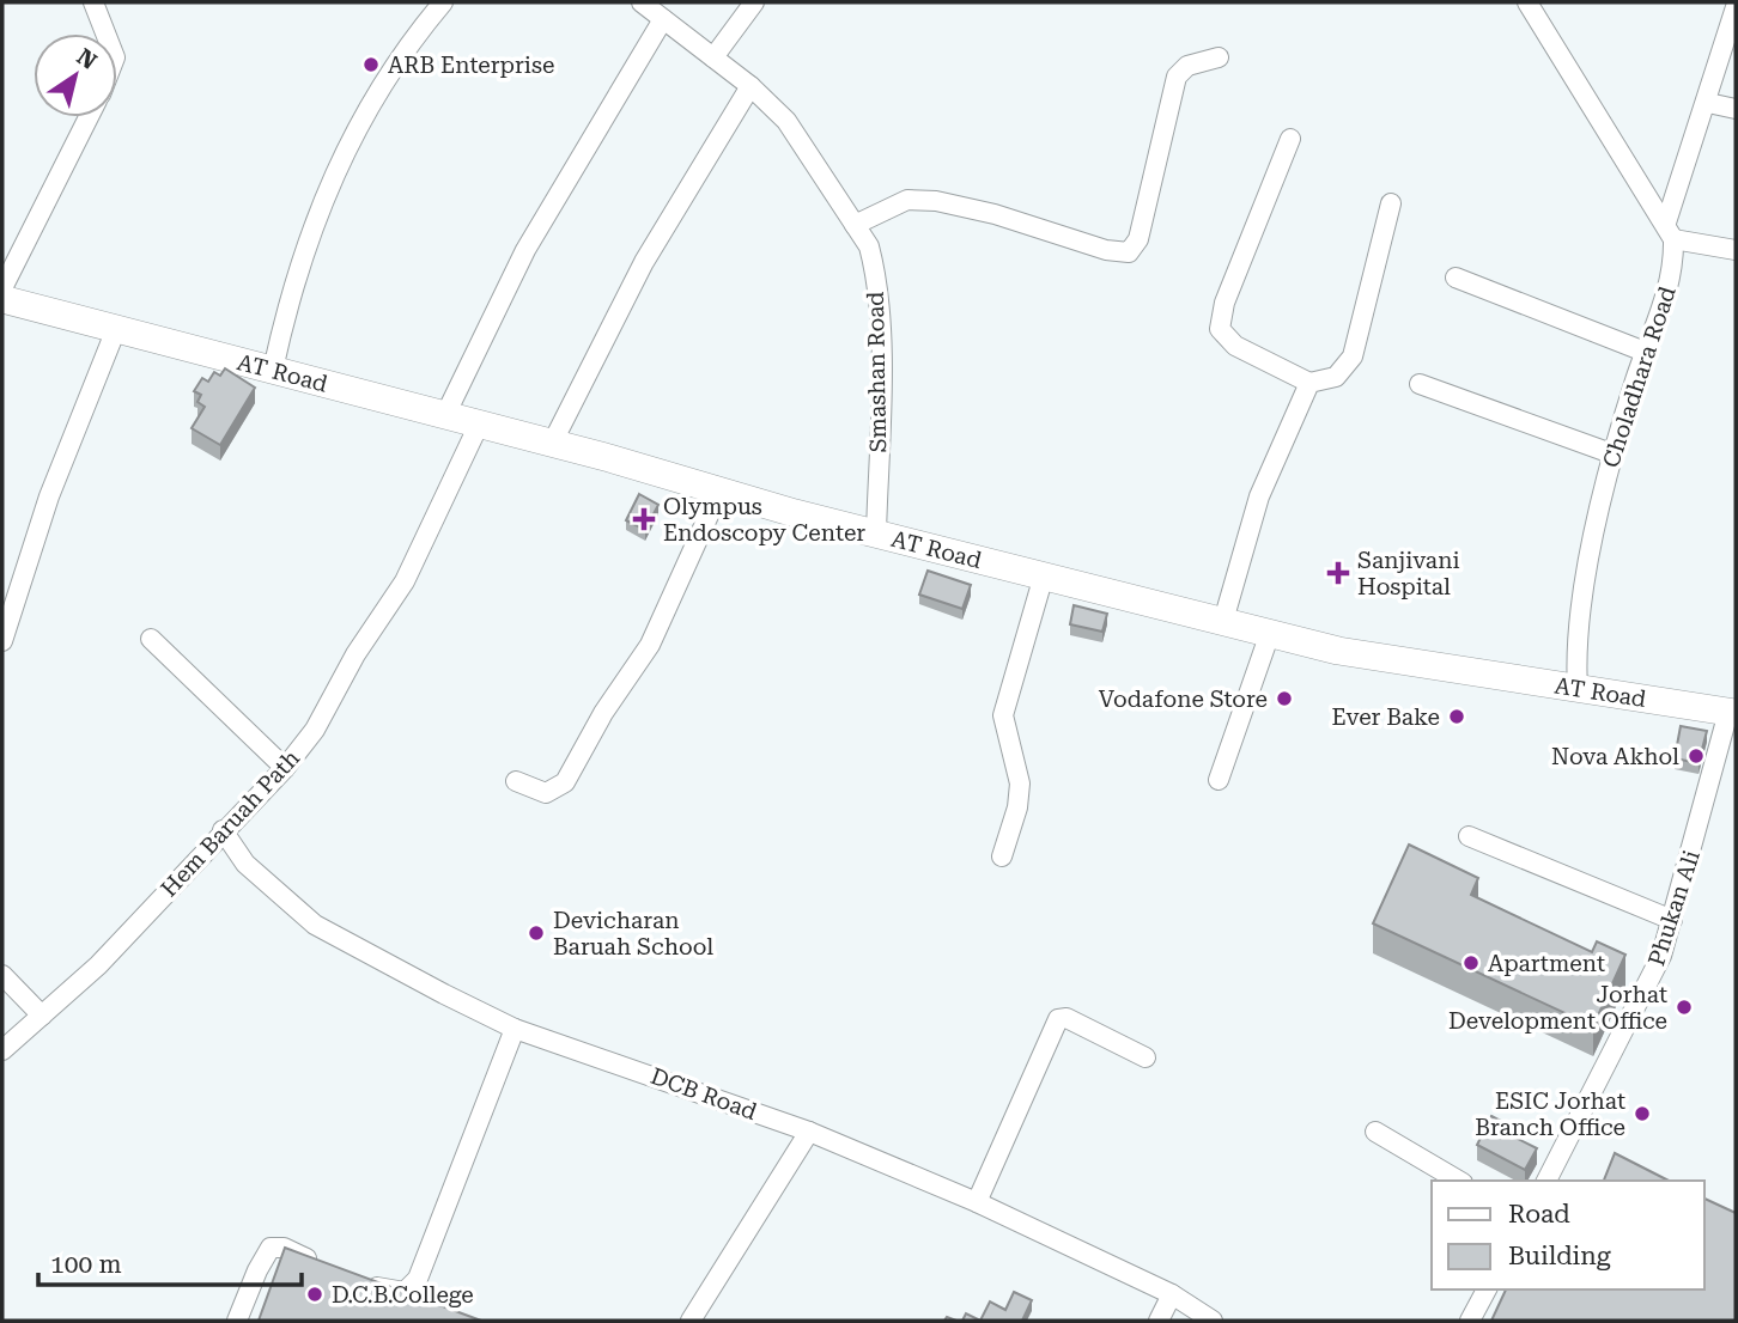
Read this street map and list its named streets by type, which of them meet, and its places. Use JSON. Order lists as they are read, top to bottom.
{
  "streets": {
    "highway": ["AT Road"],
    "street": [
      "Smashan Road",
      "Choladhara Road",
      "Hem Baruah Path",
      "Phukan Ali",
      "DCB Road"
    ]
  },
  "crossings": [
    ["AT Road", "Smashan Road"],
    ["AT Road", "Choladhara Road"],
    ["AT Road", "Hem Baruah Path"],
    ["AT Road", "Phukan Ali"],
    ["Hem Baruah Path", "DCB Road"]
  ],
  "places": {
    "other": [
      "ARB Enterprise",
      "Vodafone Store",
      "Ever Bake",
      "Nova Akhol",
      "Devicharan Baruah School",
      "Apartment",
      "Jorhat Development Office",
      "ESIC Jorhat Branch Office",
      "D.C.B.College"
    ],
    "health": ["Olympus Endoscopy Center", "Sanjivani Hospital"]
  },
  "legend": ["Road", "Building"],
  "scale_bar": "100 m",
  "north": "top right"
}
